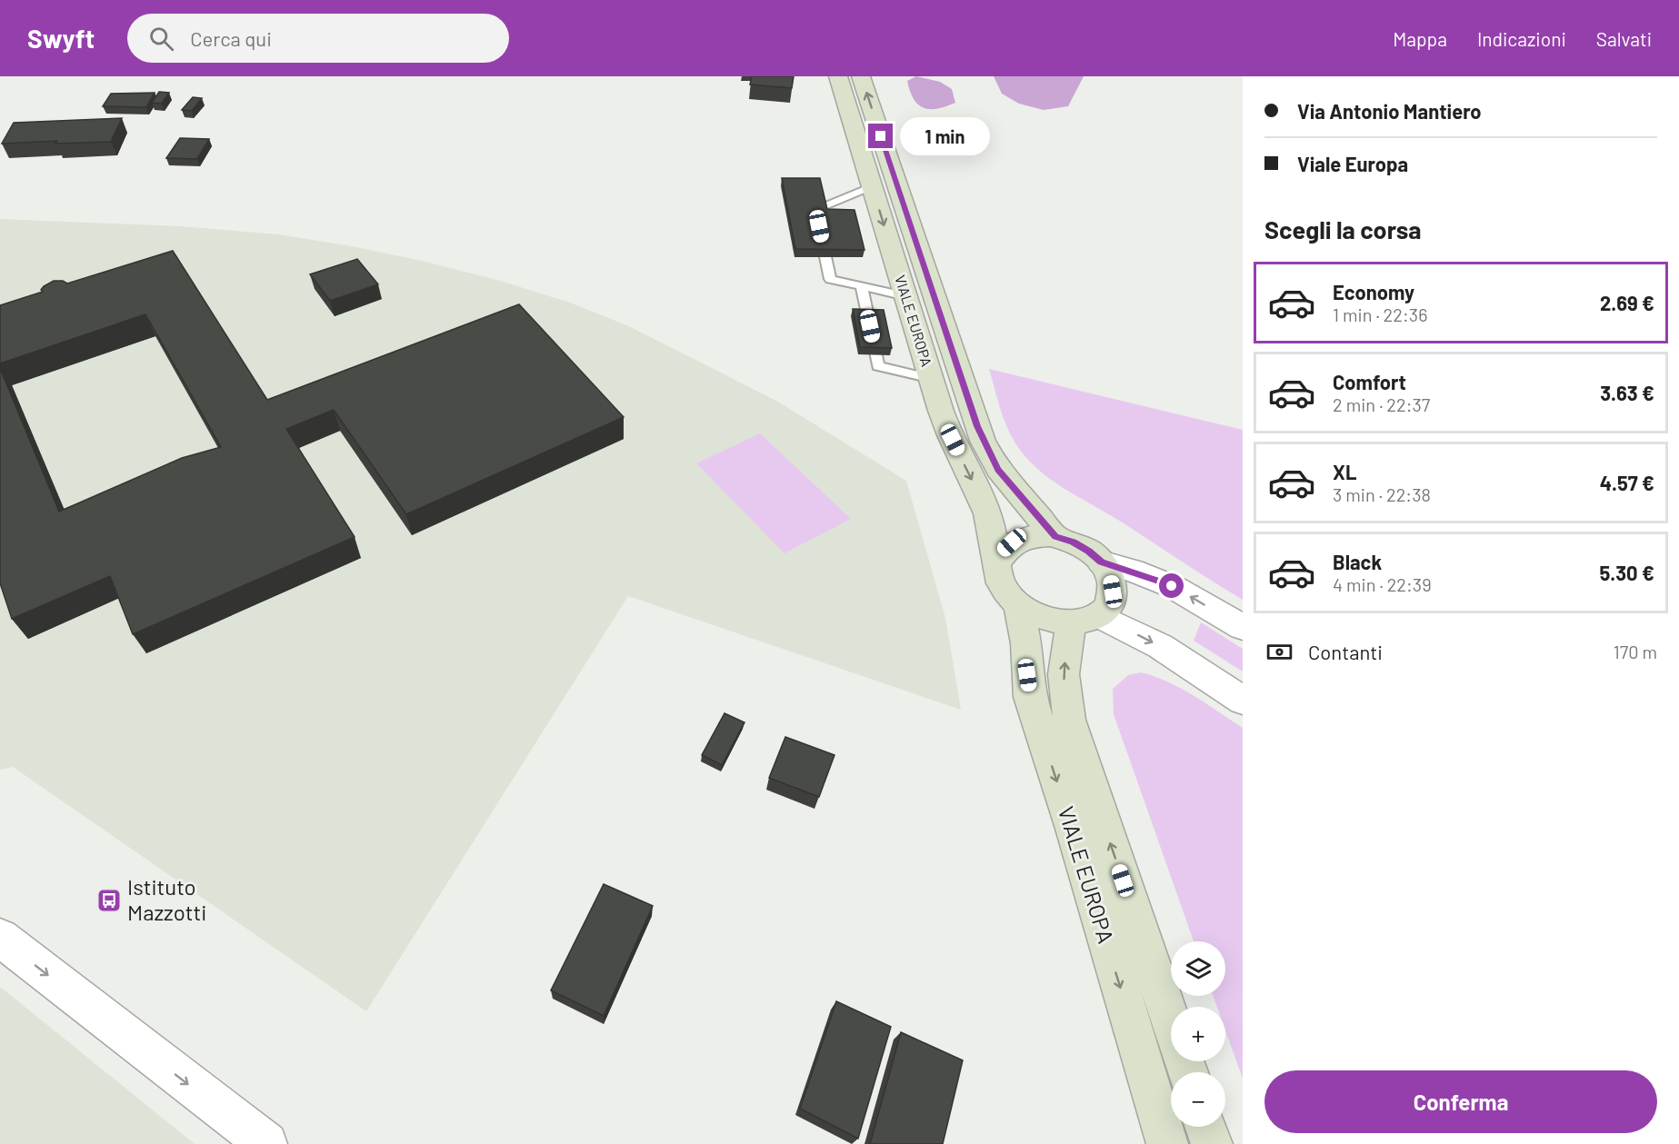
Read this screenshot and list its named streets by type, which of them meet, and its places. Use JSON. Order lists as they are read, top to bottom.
{
  "streets": {
    "main road": ["VIALE EUROPA"]
  },
  "places": {
    "bus stop": ["Istituto Mazzotti"]
  },
  "page": {
    "header": "Swyft",
    "search": "Cerca qui",
    "nav": ["Mappa", "Indicazioni", "Salvati"],
    "banner": ["Via Antonio Mantiero", "Viale Europa"],
    "bubble": "1 min",
    "heading": "Scegli la corsa",
    "list": [
      {
        "name": "Economy",
        "note": "1 min · 22:36",
        "value": "2.69 €"
      },
      {
        "name": "Comfort",
        "note": "2 min · 22:37",
        "value": "3.63 €"
      },
      {
        "name": "XL",
        "note": "3 min · 22:38",
        "value": "4.57 €"
      },
      {
        "name": "Black",
        "note": "4 min · 22:39",
        "value": "5.30 €"
      }
    ],
    "pay": ["Contanti", "170 m"],
    "map_buttons": ["+", "−"],
    "buttons": "Conferma"
  }
}
